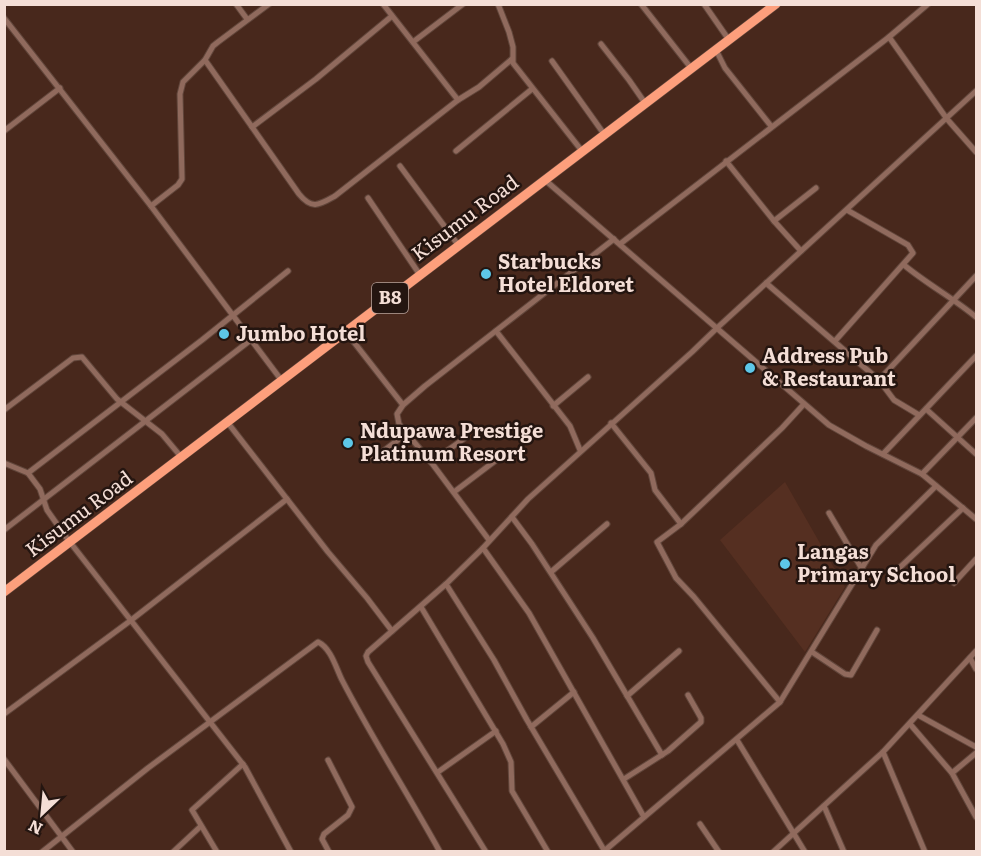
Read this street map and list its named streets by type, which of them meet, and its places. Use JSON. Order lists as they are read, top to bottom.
{
  "streets": {
    "highway": ["Kisumu Road", "B8"]
  },
  "places": [
    "Starbucks Hotel Eldoret",
    "Jumbo Hotel",
    "Address Pub & Restaurant",
    "Ndupawa Prestige Platinum Resort",
    "Langas Primary School"
  ],
  "north": "bottom left"
}
